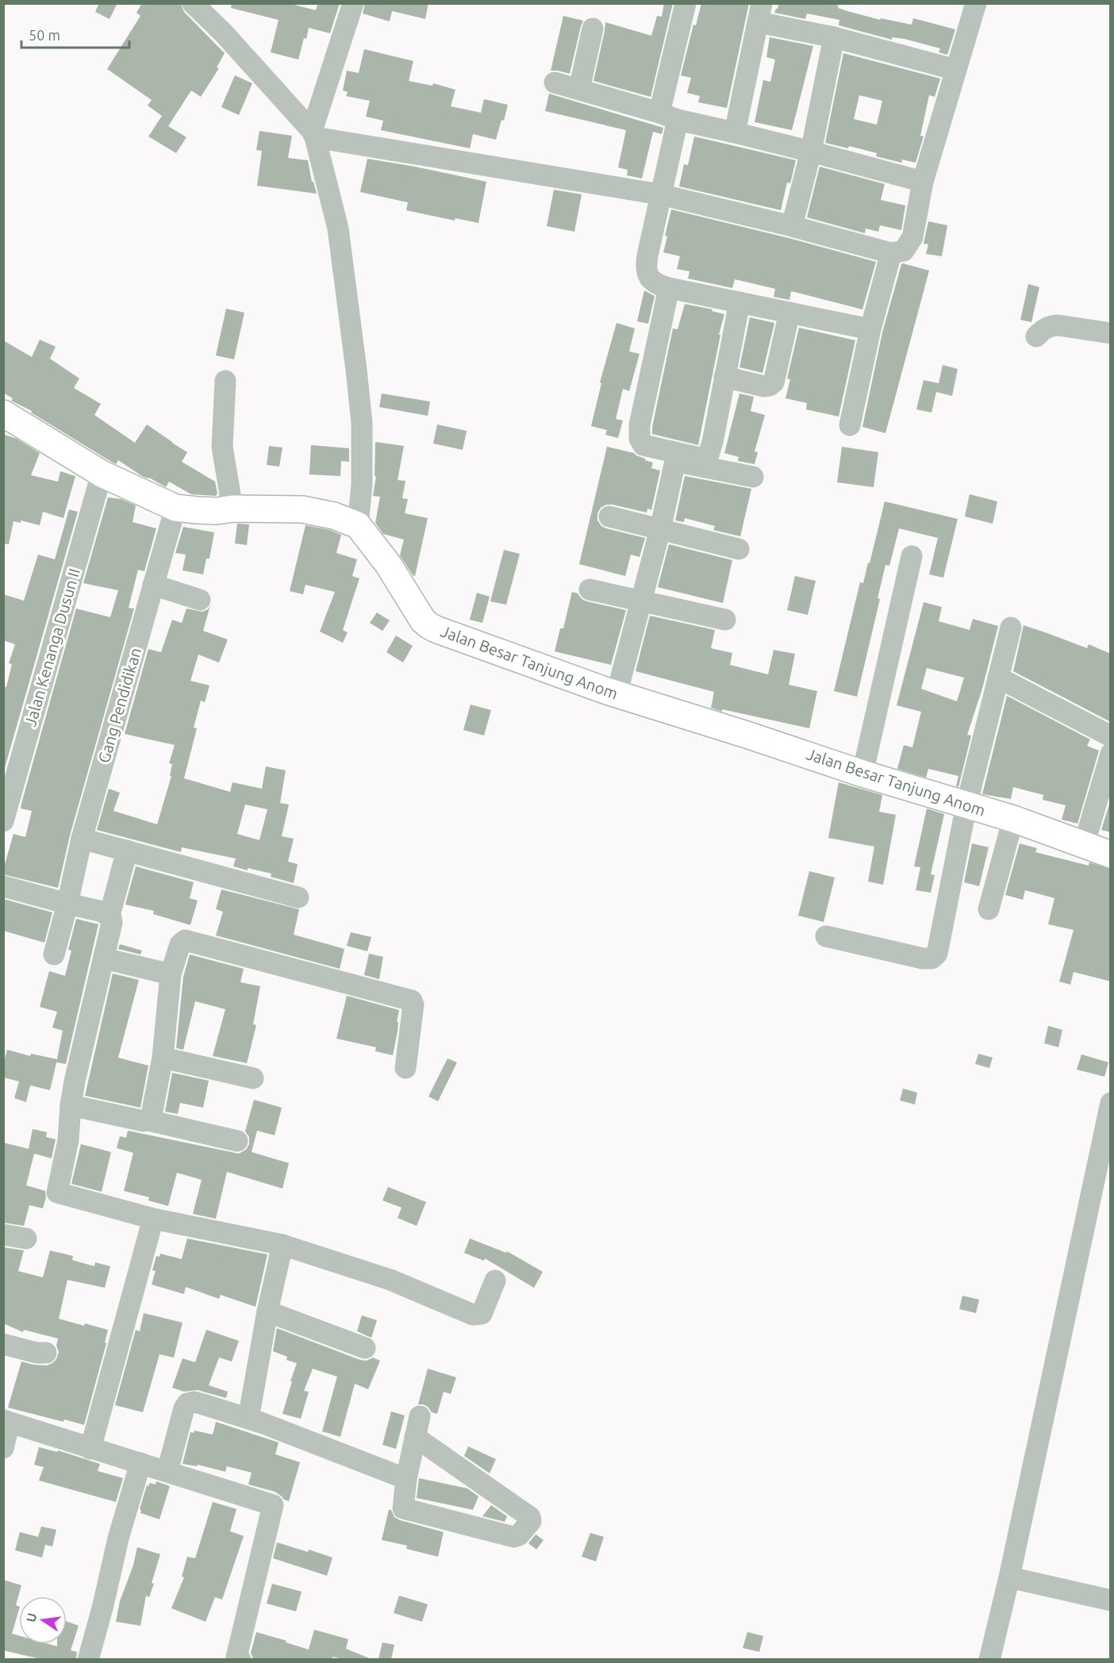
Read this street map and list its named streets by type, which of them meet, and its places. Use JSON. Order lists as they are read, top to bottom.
{
  "streets": {
    "main road": ["Jalan Besar Tanjung Anom"],
    "street": ["Jalan Kenanga Dusun II", "Gang Pendidikan"]
  },
  "scale_bar": "50 m",
  "north": "left"
}
